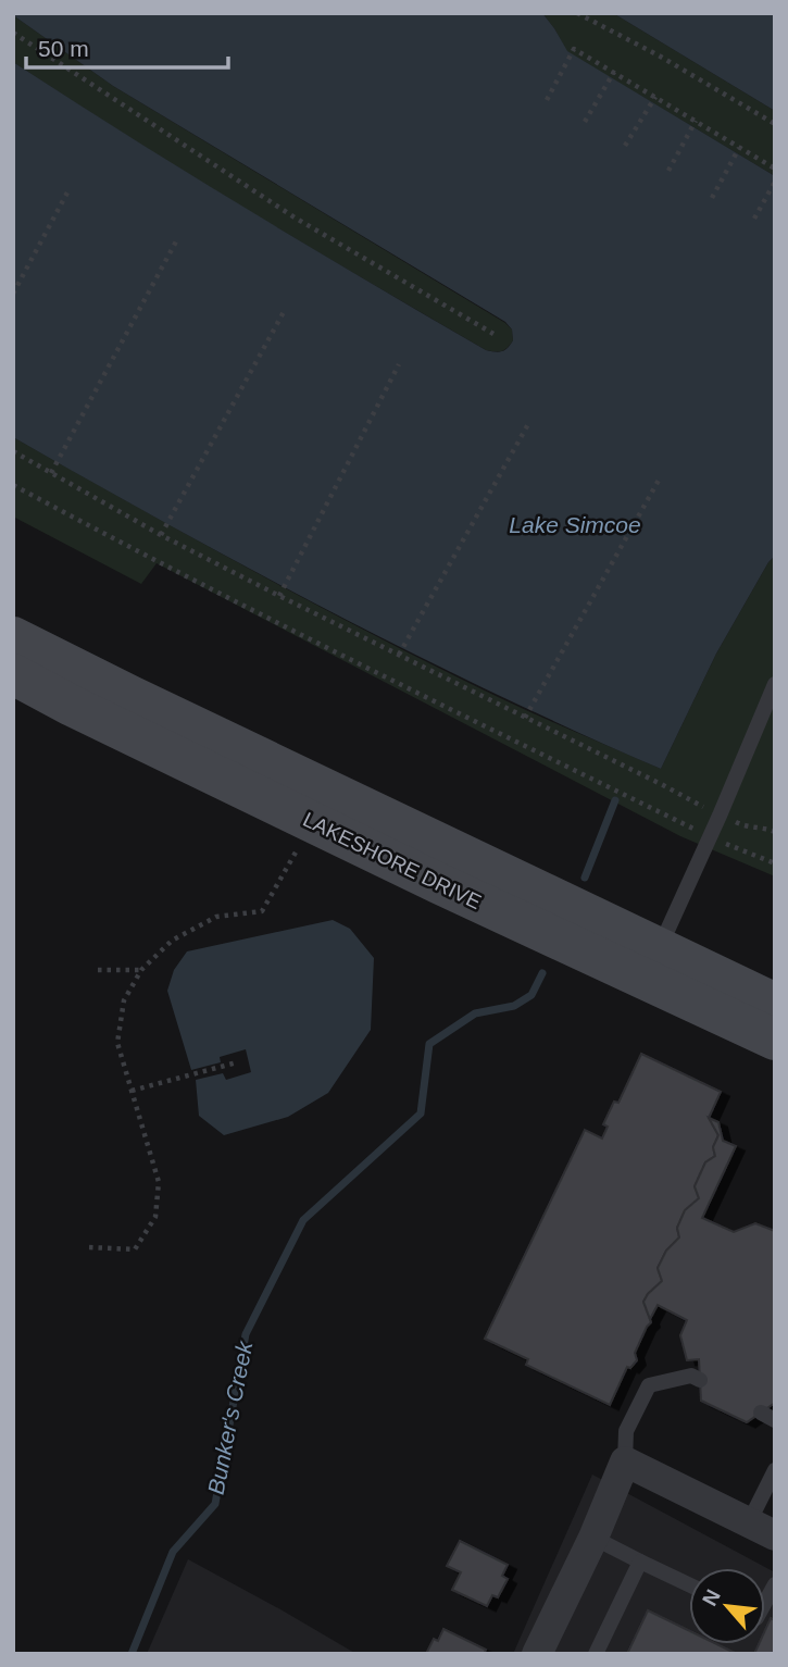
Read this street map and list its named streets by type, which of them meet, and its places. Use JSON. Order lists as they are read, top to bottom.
{
  "streets": {
    "main road": ["LAKESHORE DRIVE"]
  },
  "water": ["Lake Simcoe", "Bunker's Creek"],
  "scale_bar": "50 m",
  "north": "top left"
}
